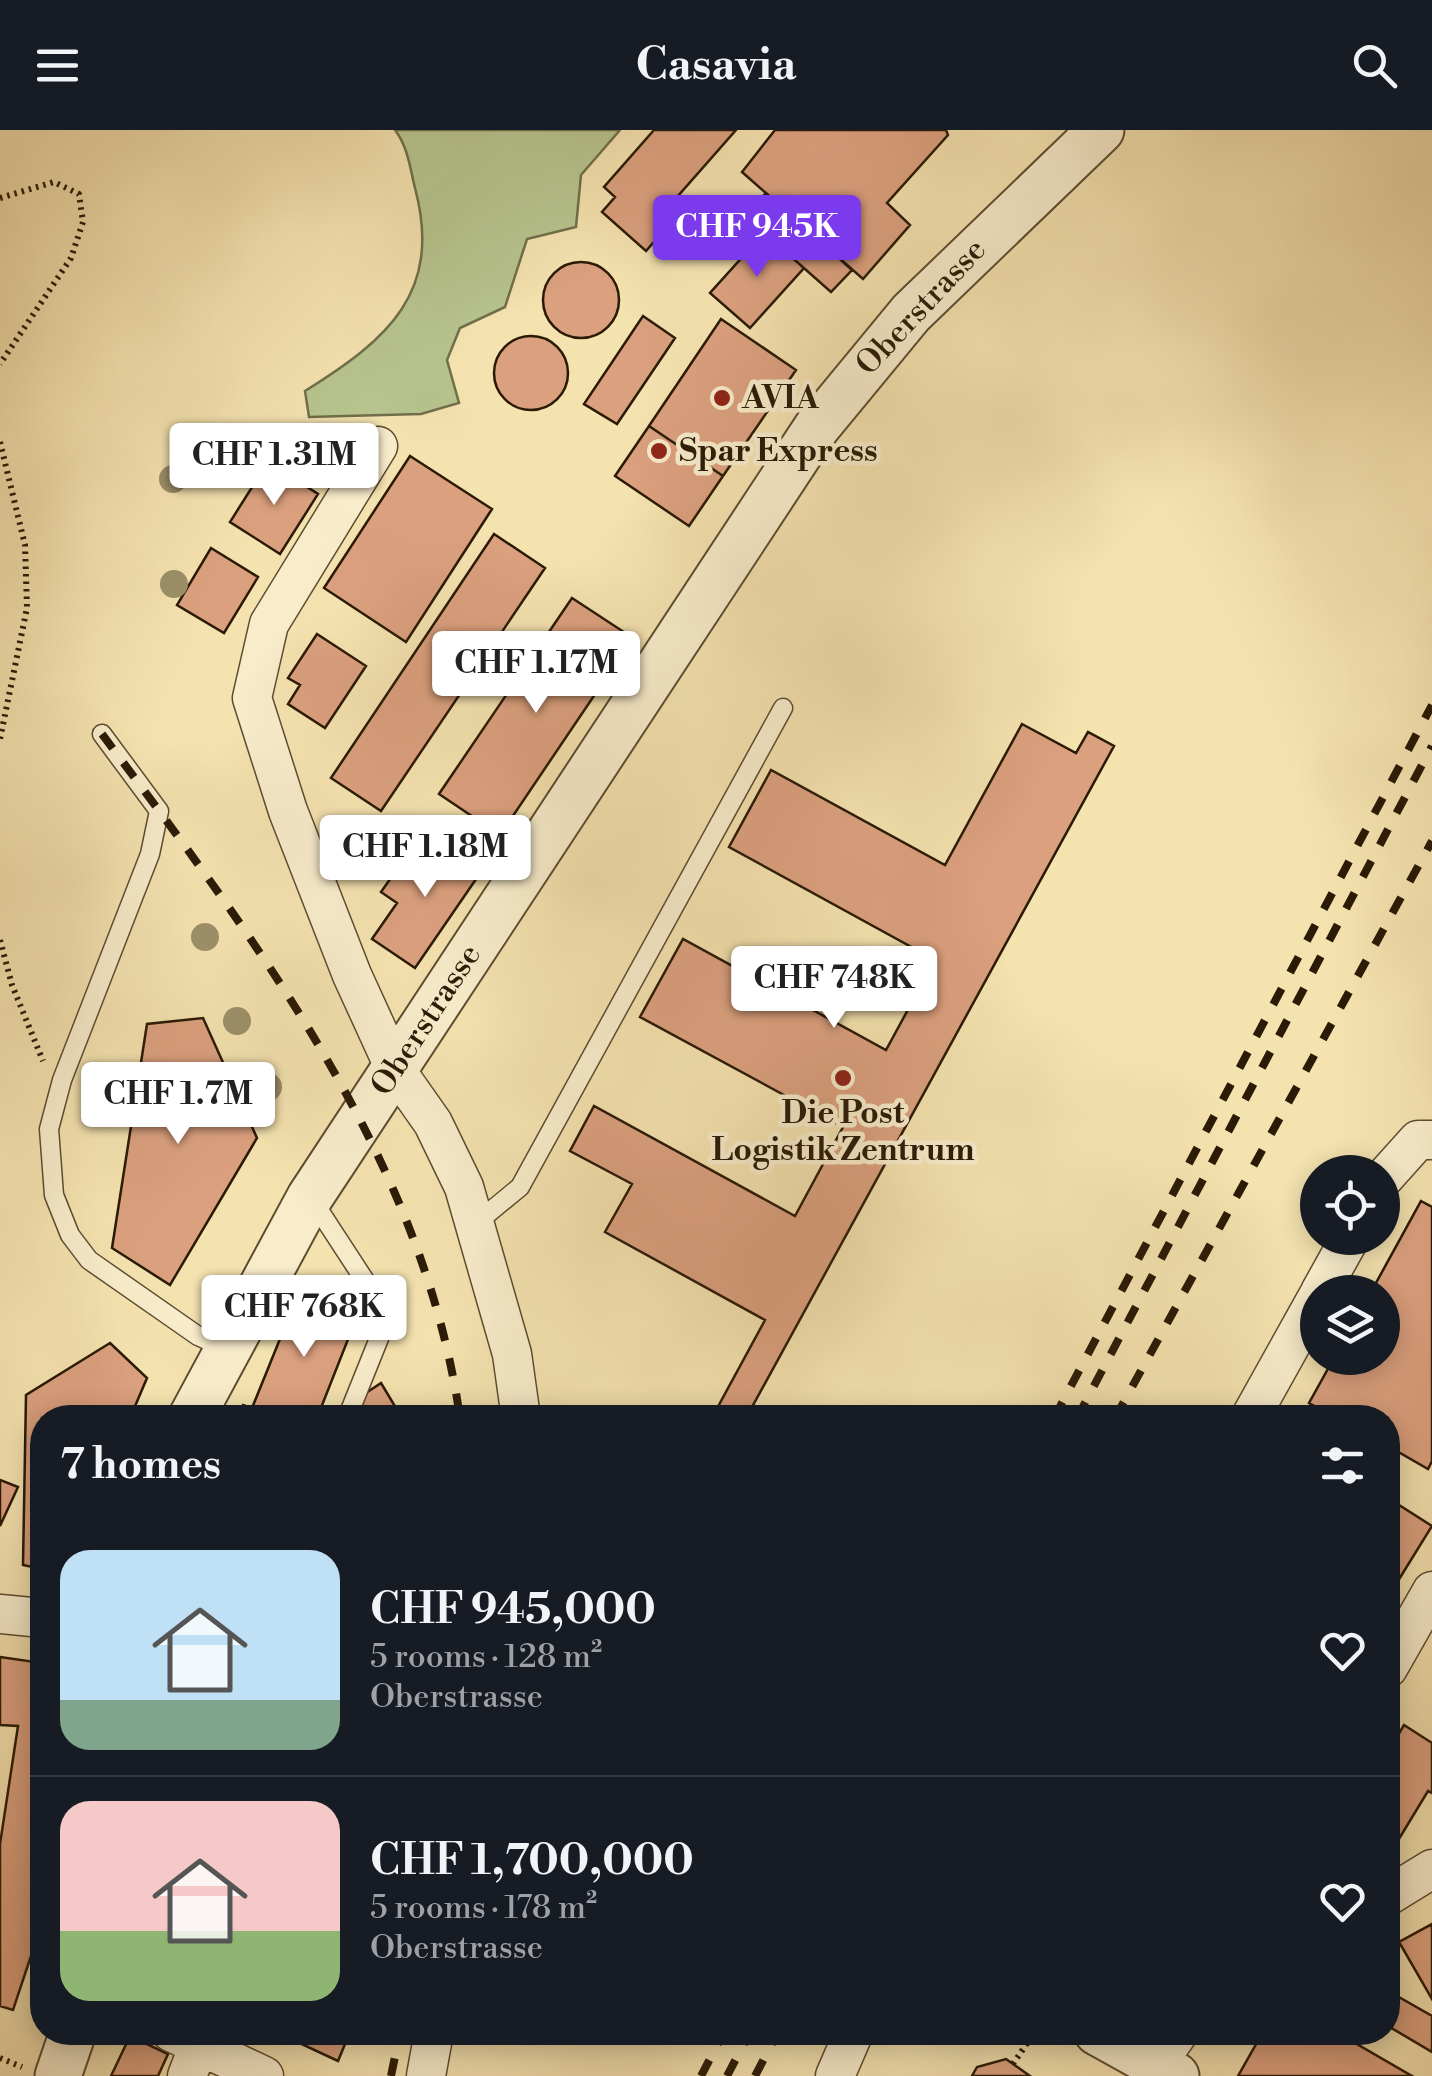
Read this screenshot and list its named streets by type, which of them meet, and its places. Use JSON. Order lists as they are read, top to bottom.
{
  "streets": {
    "street": ["Oberstrasse"]
  },
  "places": ["AVIA", "Spar Express", "Die Post Logistik Zentrum"],
  "page": {
    "header": "Casavia",
    "price": [
      "CHF 945K",
      "CHF 1.31M",
      "CHF 1.17M",
      "CHF 1.18M",
      "CHF 748K",
      "CHF 1.7M",
      "CHF 768K"
    ],
    "heading": "7 homes",
    "list": [
      {
        "name": "CHF 945,000",
        "note": "5 rooms · 128 m² · Oberstrasse"
      },
      {
        "name": "CHF 1,700,000",
        "note": "5 rooms · 178 m² · Oberstrasse"
      }
    ]
  }
}
